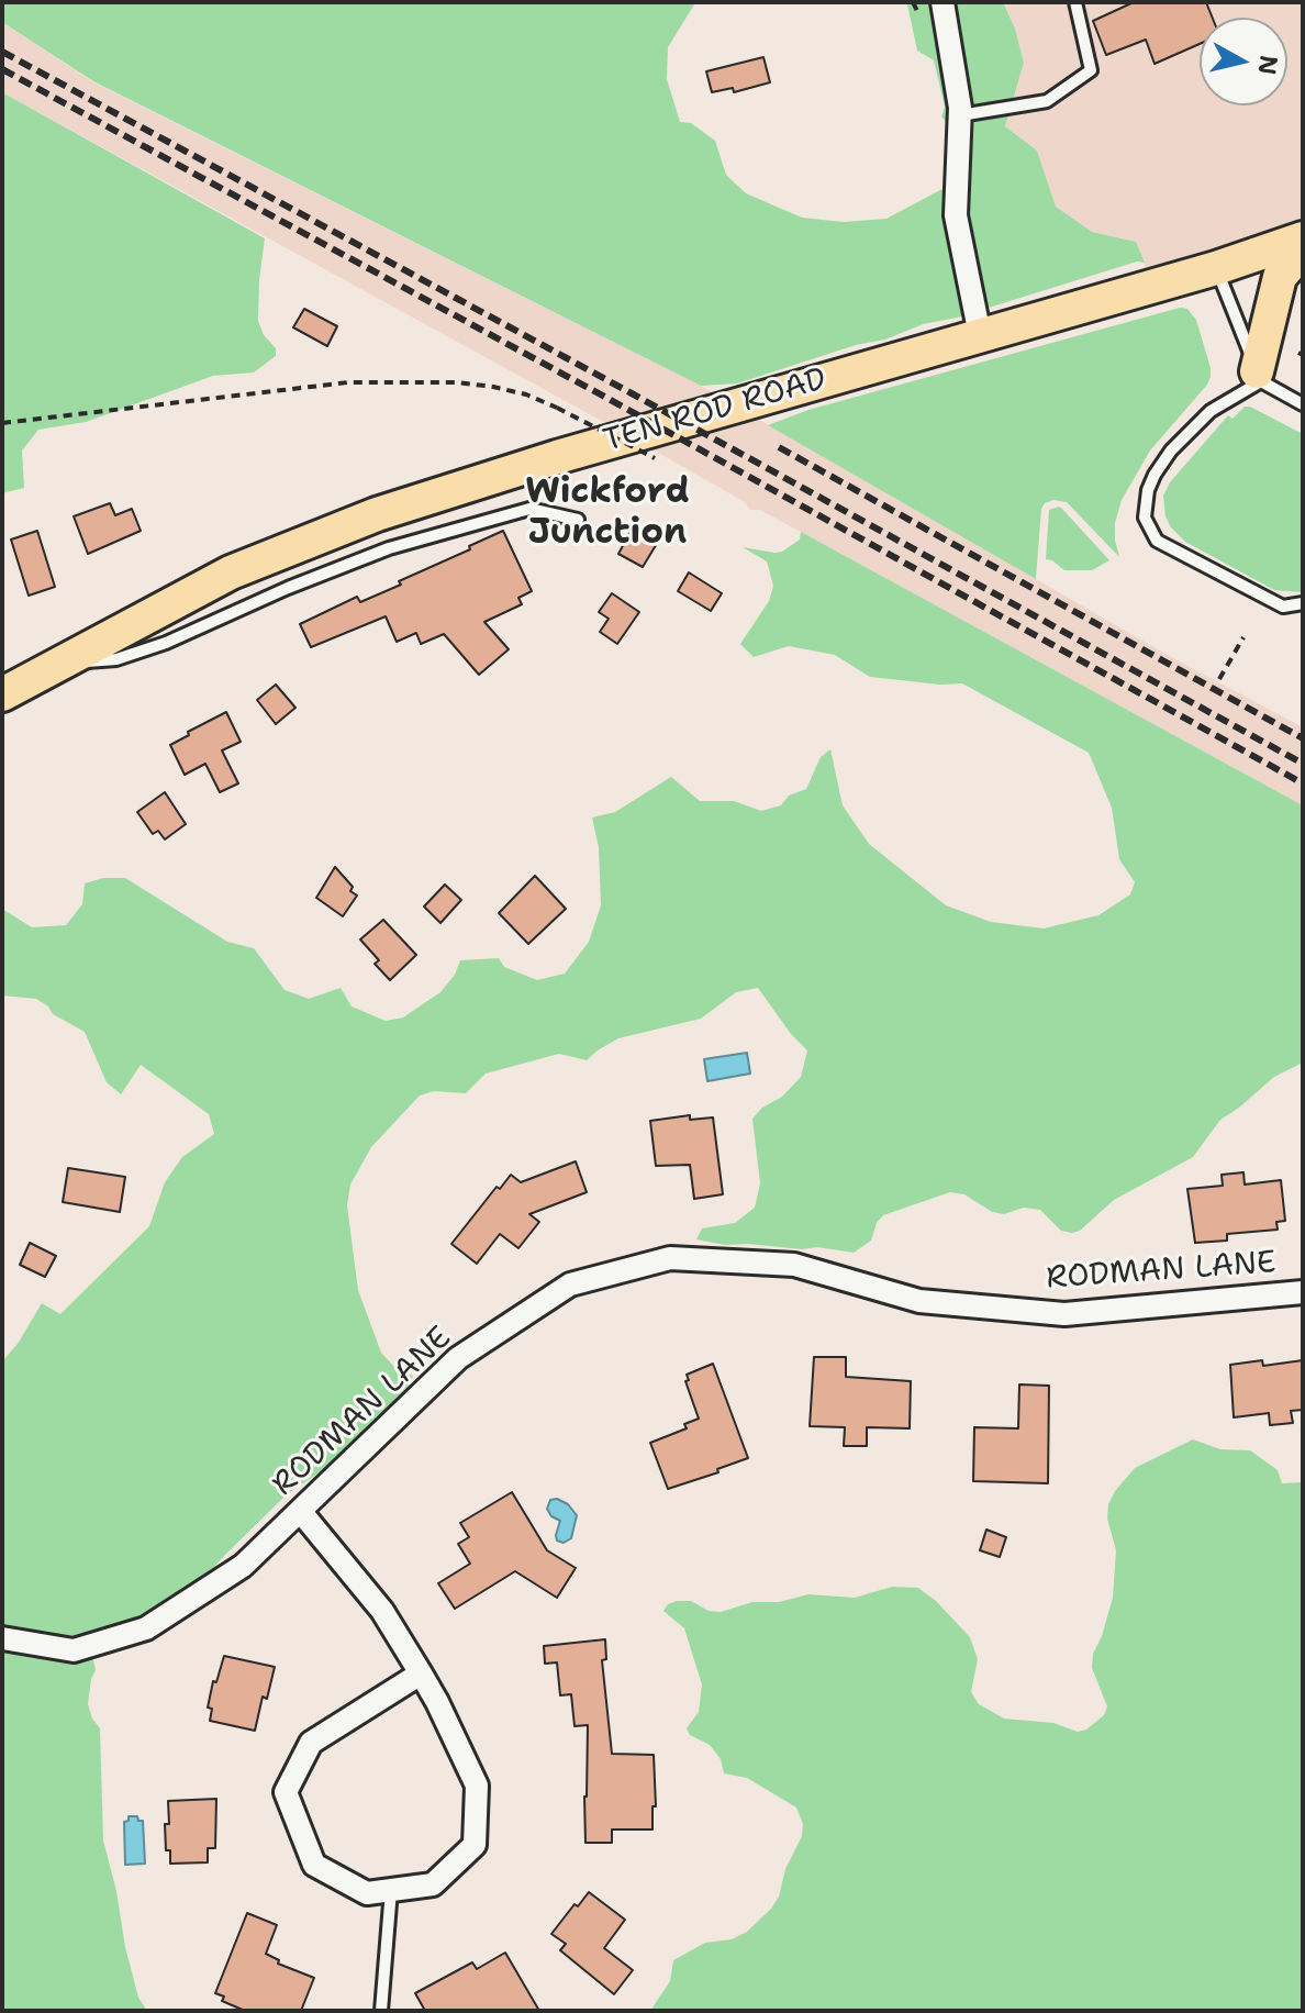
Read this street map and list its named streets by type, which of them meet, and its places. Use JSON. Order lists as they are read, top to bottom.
{
  "streets": {
    "main road": ["TEN ROD ROAD"],
    "street": ["RODMAN LANE"]
  },
  "districts": ["Wickford Junction"],
  "north": "right"
}
